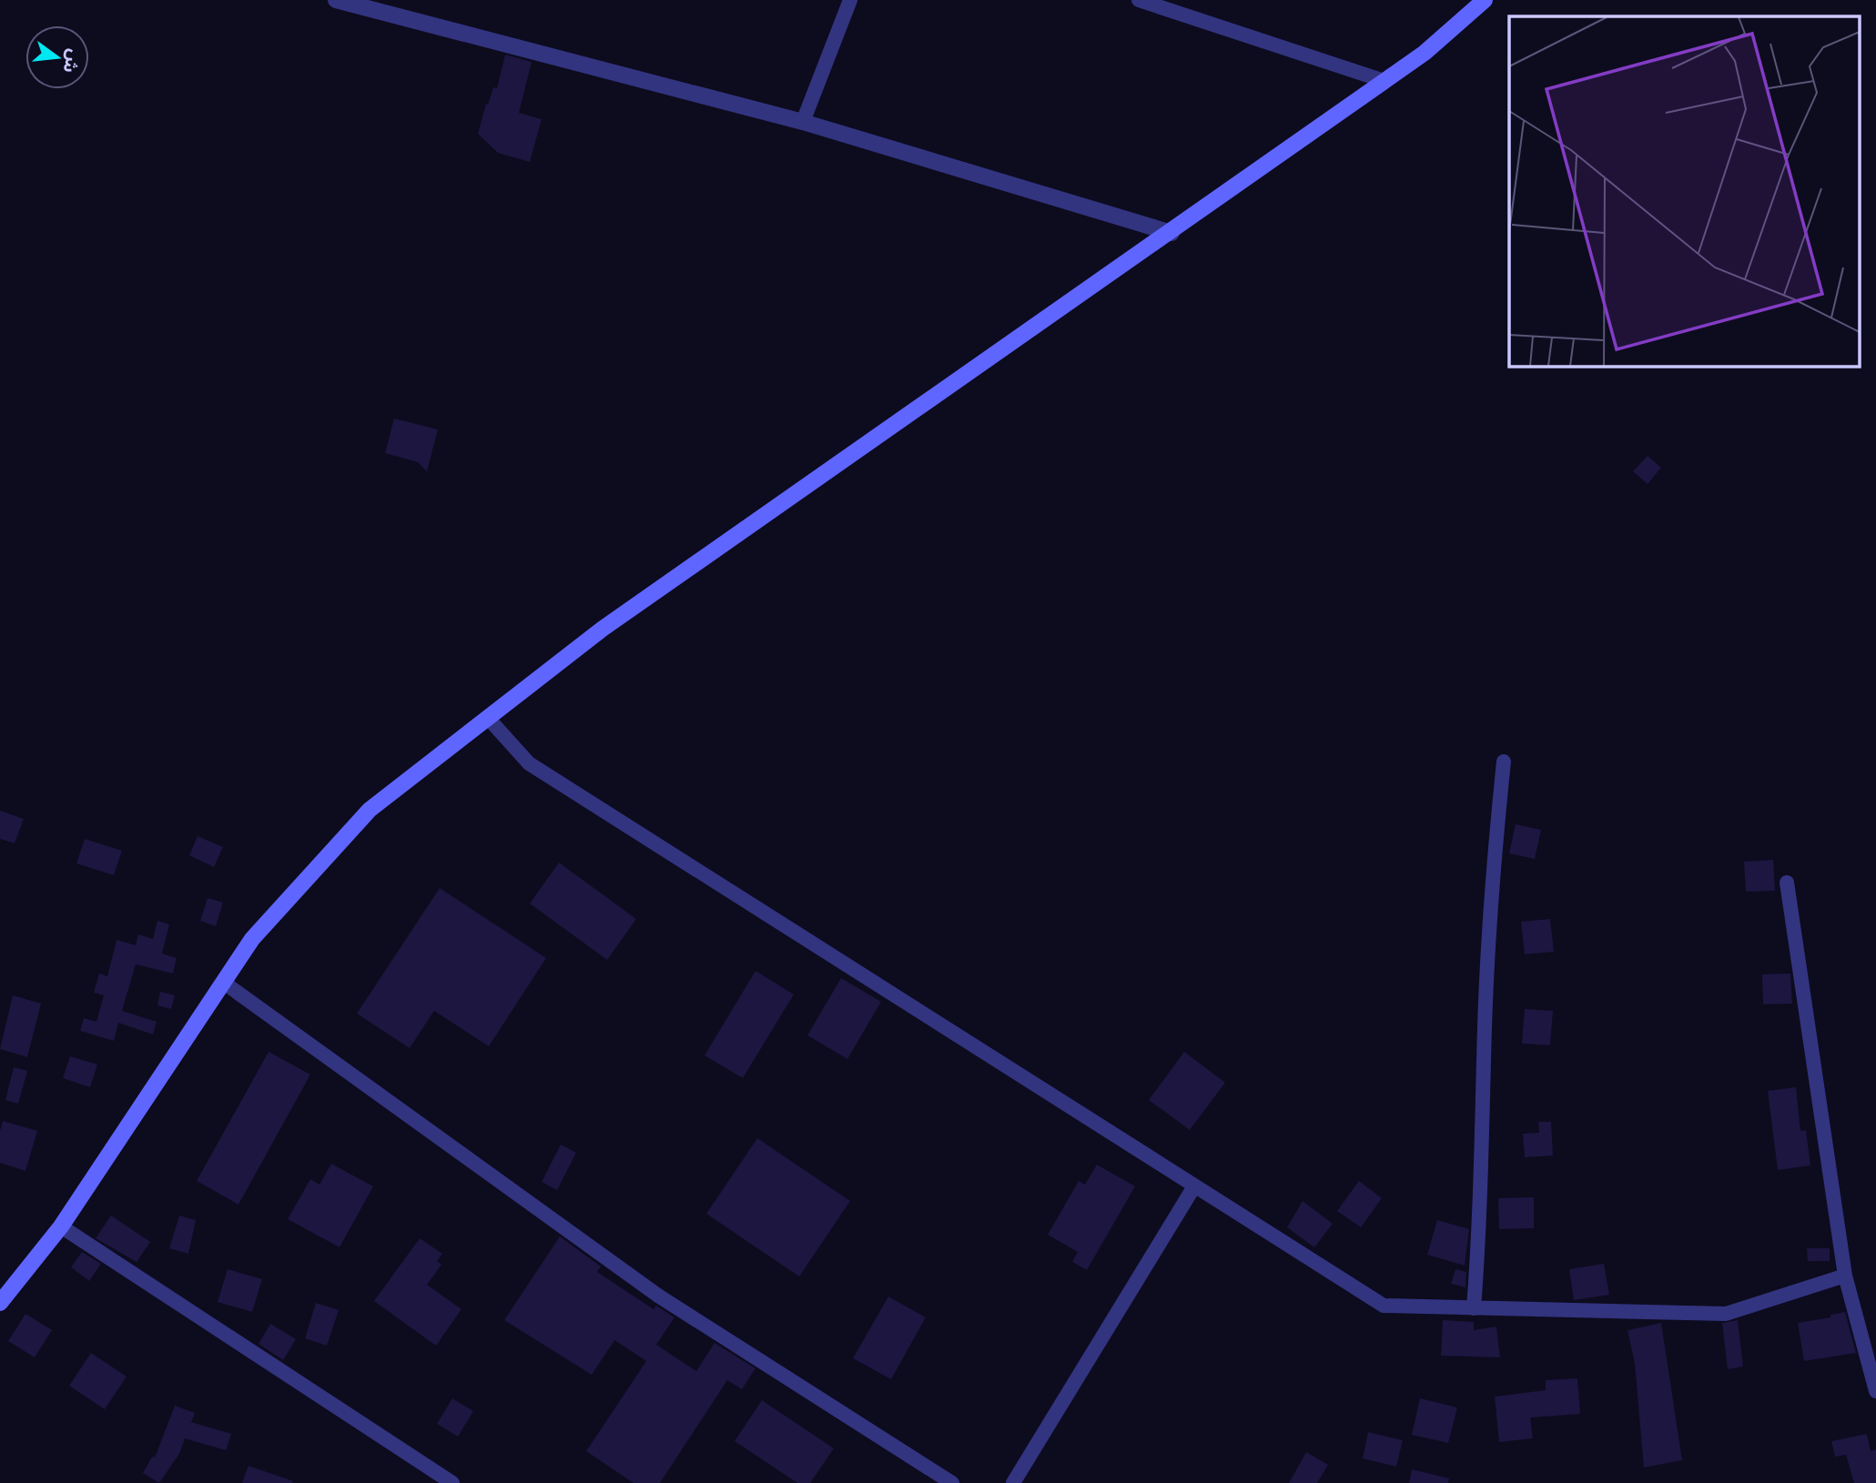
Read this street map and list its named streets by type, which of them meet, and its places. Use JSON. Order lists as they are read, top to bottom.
{
  "north": "right"
}
